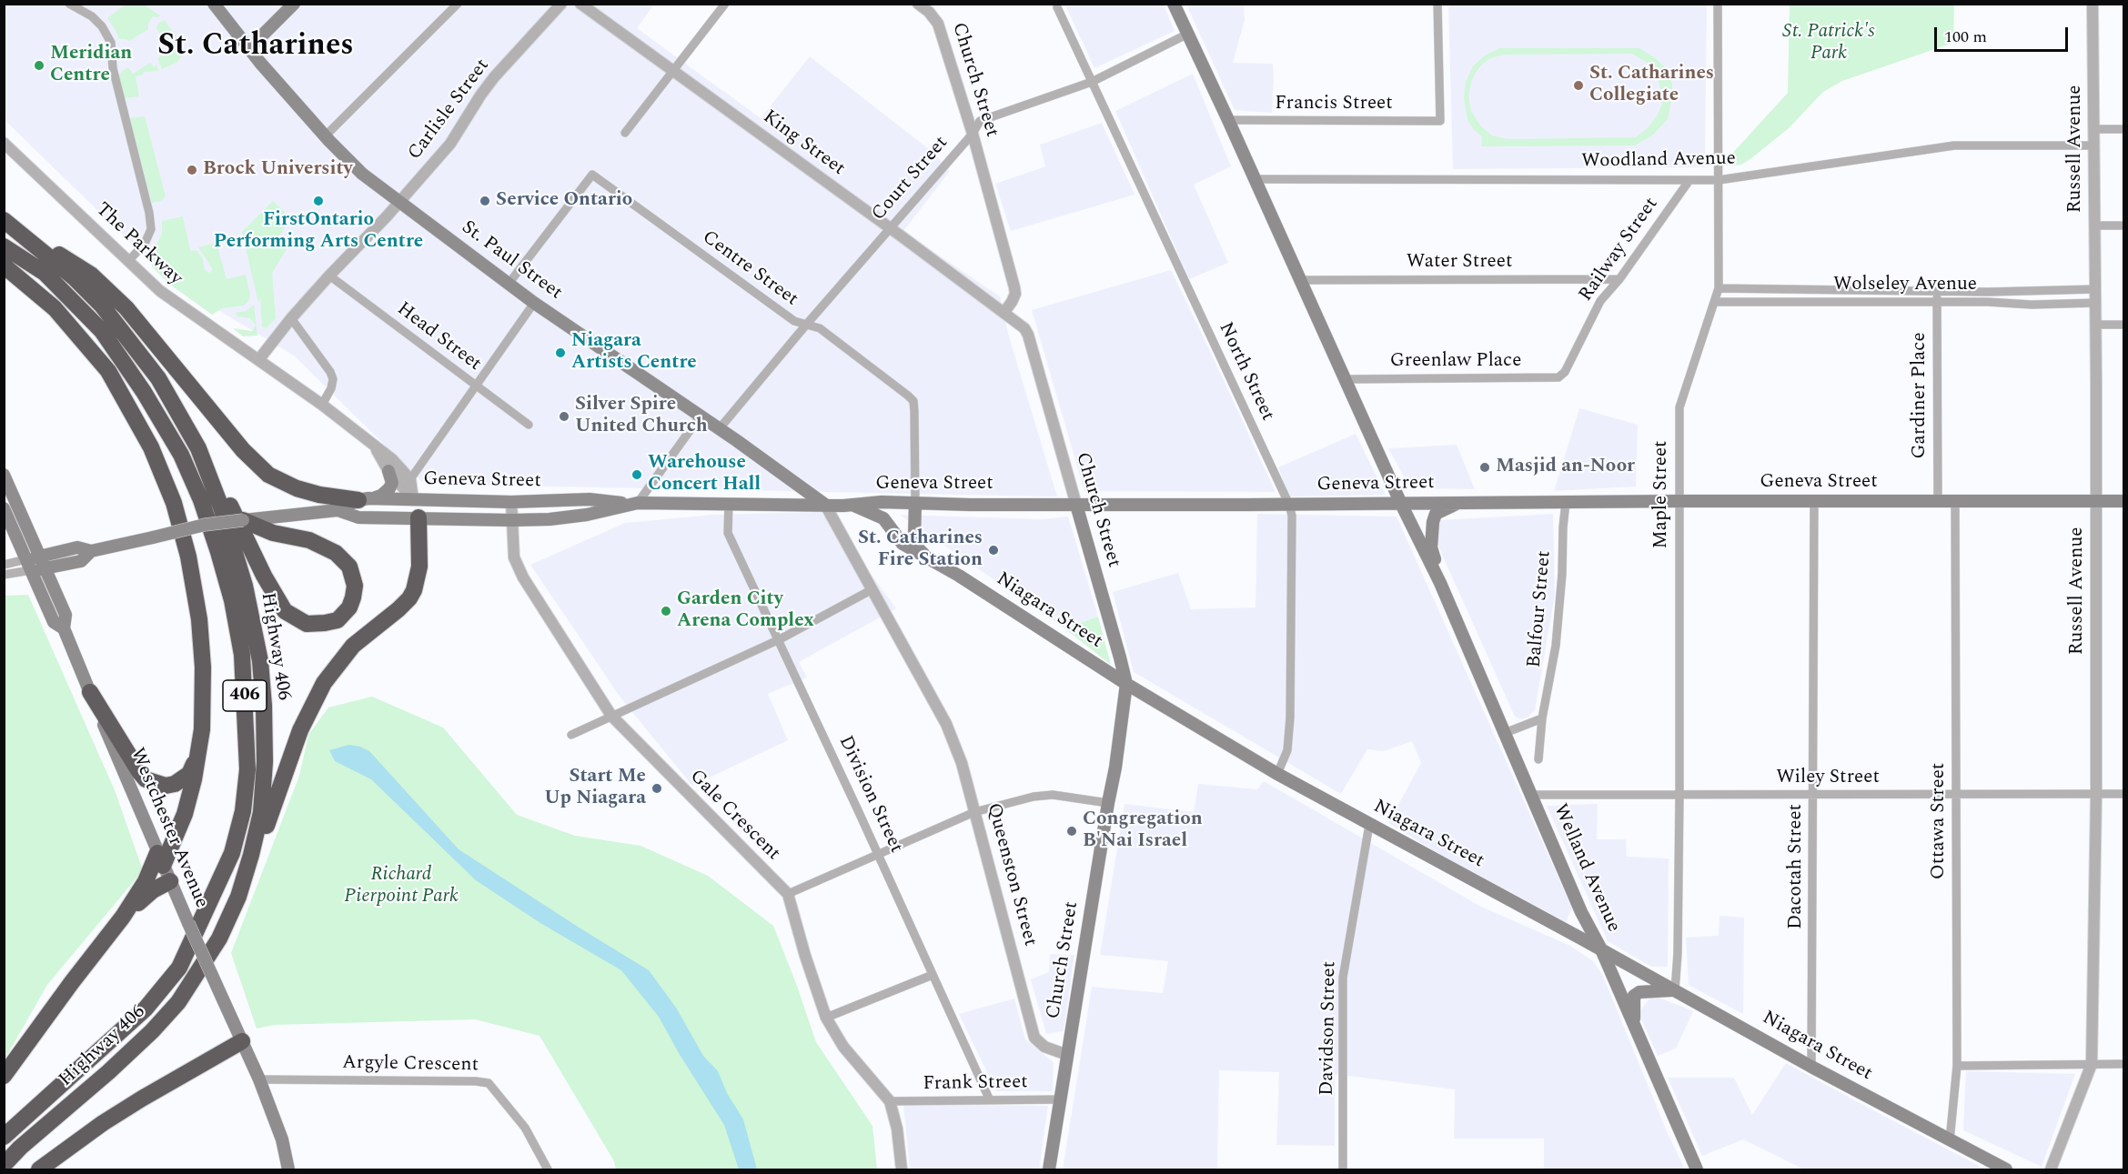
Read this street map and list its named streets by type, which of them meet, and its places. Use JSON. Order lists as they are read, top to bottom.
{
  "streets": {
    "highway": ["Highway 406", "406"],
    "main road": [
      "Church Street",
      "St. Paul Street",
      "Geneva Street",
      "Niagara Street",
      "Westchester Avenue",
      "Welland Avenue"
    ],
    "street": [
      "Francis Street",
      "Carlisle Street",
      "King Street",
      "Russell Avenue",
      "Woodland Avenue",
      "Court Street",
      "The Parkway",
      "Railway Street",
      "Water Street",
      "Centre Street",
      "Wolseley Avenue",
      "Head Street",
      "Greenlaw Place",
      "North Street",
      "Gardiner Place",
      "Maple Street",
      "Balfour Street",
      "Wiley Street",
      "Division Street",
      "Gale Crescent",
      "Ottawa Street",
      "Dacotah Street",
      "Queenston Street",
      "Davidson Street",
      "Argyle Crescent",
      "Frank Street"
    ]
  },
  "crossings": [
    ["Church Street", "King Street"],
    ["Church Street", "Court Street"],
    ["Church Street", "Geneva Street"],
    ["Church Street", "Niagara Street"],
    ["Church Street", "Queenston Street"],
    ["Carlisle Street", "The Parkway"],
    ["Carlisle Street", "St. Paul Street"],
    ["Carlisle Street", "Head Street"],
    ["King Street", "Court Street"],
    ["Russell Avenue", "Woodland Avenue"],
    ["Russell Avenue", "Wolseley Avenue"],
    ["Russell Avenue", "Geneva Street"],
    ["Russell Avenue", "Wiley Street"],
    ["Woodland Avenue", "Railway Street"],
    ["Woodland Avenue", "Maple Street"],
    ["Court Street", "St. Paul Street"],
    ["Court Street", "Centre Street"],
    ["Court Street", "North Street"],
    ["Railway Street", "Water Street"],
    ["Railway Street", "Greenlaw Place"],
    ["St. Paul Street", "Centre Street"],
    ["St. Paul Street", "Geneva Street"],
    ["St. Paul Street", "Queenston Street"],
    ["Centre Street", "Geneva Street"],
    ["Wolseley Avenue", "Gardiner Place"],
    ["Wolseley Avenue", "Maple Street"],
    ["North Street", "Geneva Street"],
    ["North Street", "Niagara Street"],
    ["Gardiner Place", "Geneva Street"],
    ["Geneva Street", "Maple Street"],
    ["Geneva Street", "Balfour Street"],
    ["Geneva Street", "Niagara Street"],
    ["Geneva Street", "Division Street"],
    ["Geneva Street", "Gale Crescent"],
    ["Geneva Street", "Ottawa Street"],
    ["Geneva Street", "Dacotah Street"],
    ["Geneva Street", "Queenston Street"],
    ["Maple Street", "Niagara Street"],
    ["Maple Street", "Wiley Street"],
    ["Niagara Street", "Ottawa Street"],
    ["Niagara Street", "Dacotah Street"],
    ["Niagara Street", "Welland Avenue"],
    ["Niagara Street", "Davidson Street"],
    ["Wiley Street", "Ottawa Street"],
    ["Wiley Street", "Dacotah Street"],
    ["Wiley Street", "Welland Avenue"],
    ["Division Street", "Frank Street"],
    ["Gale Crescent", "Frank Street"],
    ["Westchester Avenue", "Argyle Crescent"]
  ],
  "districts": ["St. Catharines"],
  "parks": ["St. Patrick's Park", "Richard Pierpoint Park"],
  "places": [
    "Meridian Centre",
    "St. Catharines Collegiate",
    "Brock University",
    "FirstOntario Performing Arts Centre",
    "Service Ontario",
    "Niagara Artists Centre",
    "Silver Spire United Church",
    "Masjid an-Noor",
    "Warehouse Concert Hall",
    "St. Catharines Fire Station",
    "Garden City Arena Complex",
    "Start Me Up Niagara",
    "Congregation B'Nai Israel"
  ],
  "scale_bar": "100 m"
}
